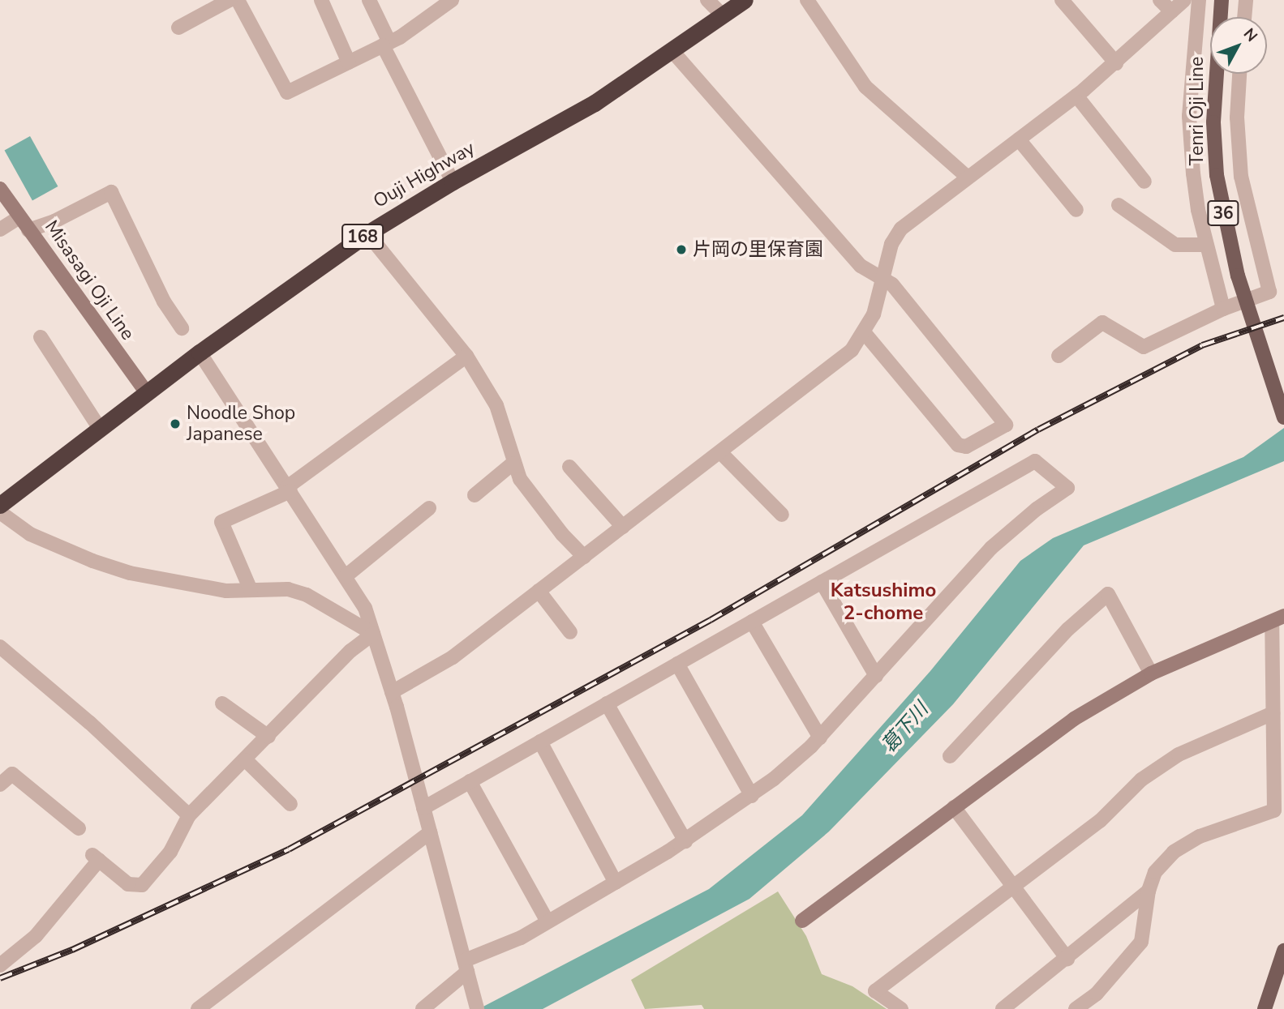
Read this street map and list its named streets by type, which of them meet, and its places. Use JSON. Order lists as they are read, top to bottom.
{
  "streets": {
    "highway": ["Ouji Highway", "168"],
    "main road": ["Tenri Oji Line", "36"],
    "street": ["Misasagi Oji Line"]
  },
  "crossings": [
    ["Ouji Highway", "Misasagi Oji Line"]
  ],
  "districts": ["Katsushimo 2-chome"],
  "water": ["葛下川"],
  "places": ["片岡の里保育園", "Noodle Shop Japanese"],
  "north": "top right"
}
